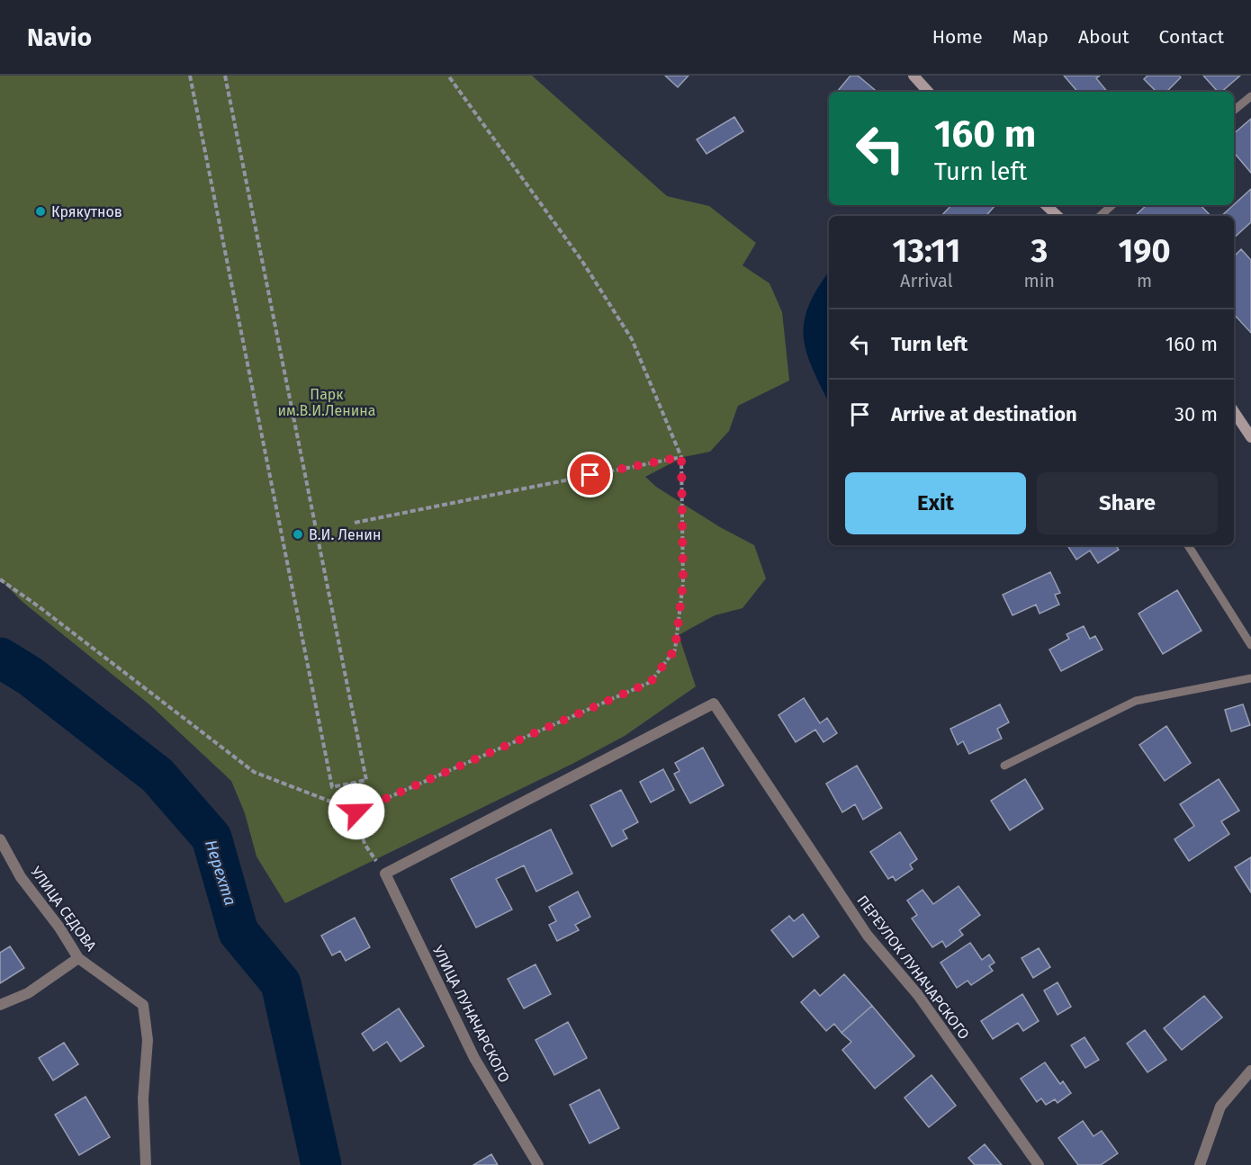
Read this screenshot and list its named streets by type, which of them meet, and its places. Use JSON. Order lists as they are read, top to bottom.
{
  "streets": {
    "street": ["УЛИЦА СЕДОВА", "ПЕРЕУЛОК ЛУНАЧАРСКОГО", "УЛИЦА ЛУНАЧАРСКОГО"]
  },
  "crossings": [
    ["ПЕРЕУЛОК ЛУНАЧАРСКОГО", "УЛИЦА ЛУНАЧАРСКОГО"]
  ],
  "water": ["Нерехта"],
  "parks": ["Парк им.В.И.Ленина"],
  "places": ["Крякутнов", "В.И. Ленин"],
  "page": {
    "header": "Navio",
    "nav": [
      "Home",
      "Map",
      "About",
      "Contact"
    ],
    "turn": ["160 m", "Turn left"],
    "eta": [
      "13:11",
      "Arrival",
      "3",
      "min",
      "190",
      "m"
    ],
    "list": [
      {
        "name": "Turn left",
        "value": "160 m"
      },
      {
        "name": "Arrive at destination",
        "value": "30 m"
      }
    ],
    "buttons": ["Exit", "Share"]
  }
}
